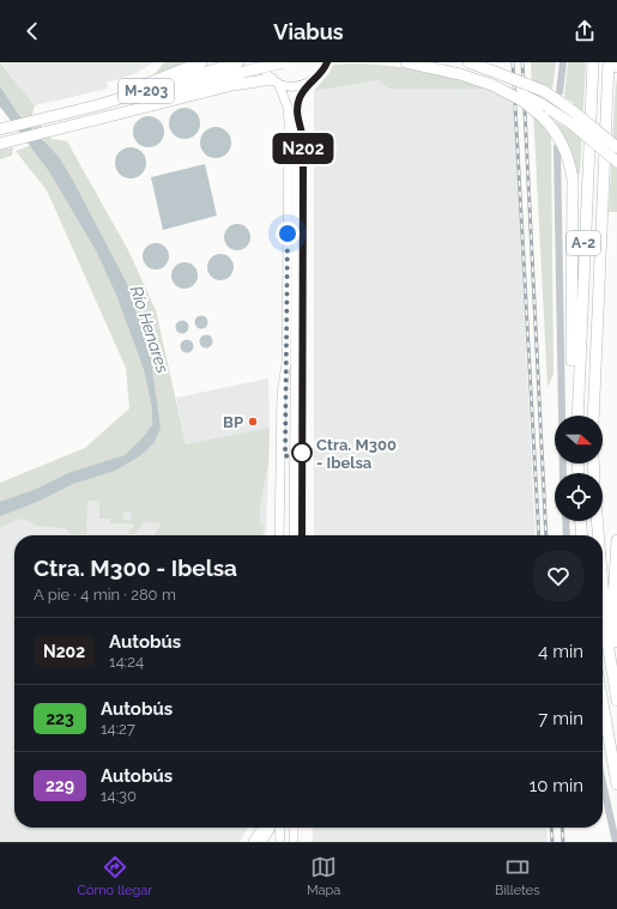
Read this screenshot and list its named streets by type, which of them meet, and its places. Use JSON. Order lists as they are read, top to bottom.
{
  "streets": {
    "highway": ["M-203", "A-2"]
  },
  "water": ["Río Henares"],
  "places": ["BP", "Ctra. M300 - Ibelsa"],
  "lines": ["bus line N202"],
  "north": "right",
  "page": {
    "header": "Viabus",
    "on_map": "N202",
    "heading": ["Ctra. M300 - Ibelsa", "A pie · 4 min · 280 m"],
    "list": [
      {
        "mark": "N202",
        "name": "Autobús",
        "note": "14:24",
        "value": "4 min"
      },
      {
        "mark": "223",
        "name": "Autobús",
        "note": "14:27",
        "value": "7 min"
      },
      {
        "mark": "229",
        "name": "Autobús",
        "note": "14:30",
        "value": "10 min"
      }
    ],
    "tabs": ["Cómo llegar", "Mapa", "Billetes"]
  }
}
